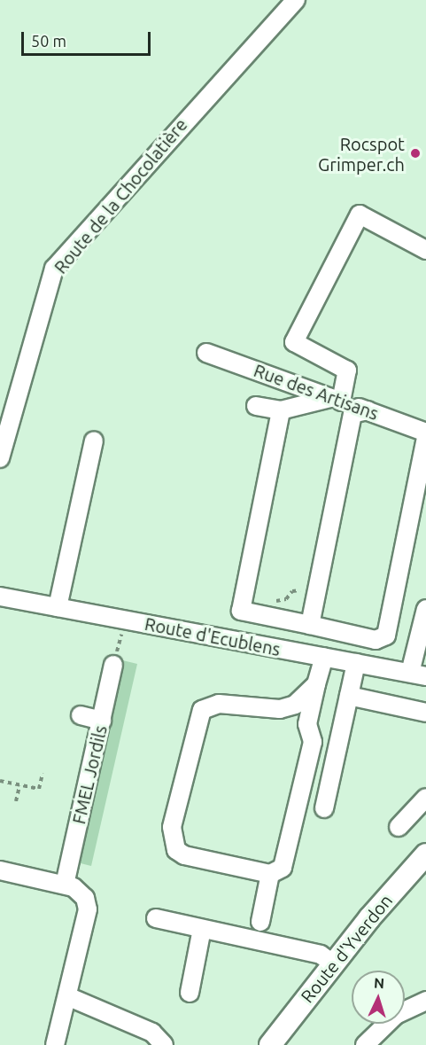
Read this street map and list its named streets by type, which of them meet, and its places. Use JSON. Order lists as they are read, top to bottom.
{
  "streets": {
    "main road": ["Route d'Yverdon"],
    "street": [
      "Route de la Chocolatière",
      "Rue des Artisans",
      "Route d'Ecublens",
      "FMEL Jordils"
    ]
  },
  "places": ["Rocspot Grimper.ch"],
  "scale_bar": "50 m",
  "north": "top"
}
